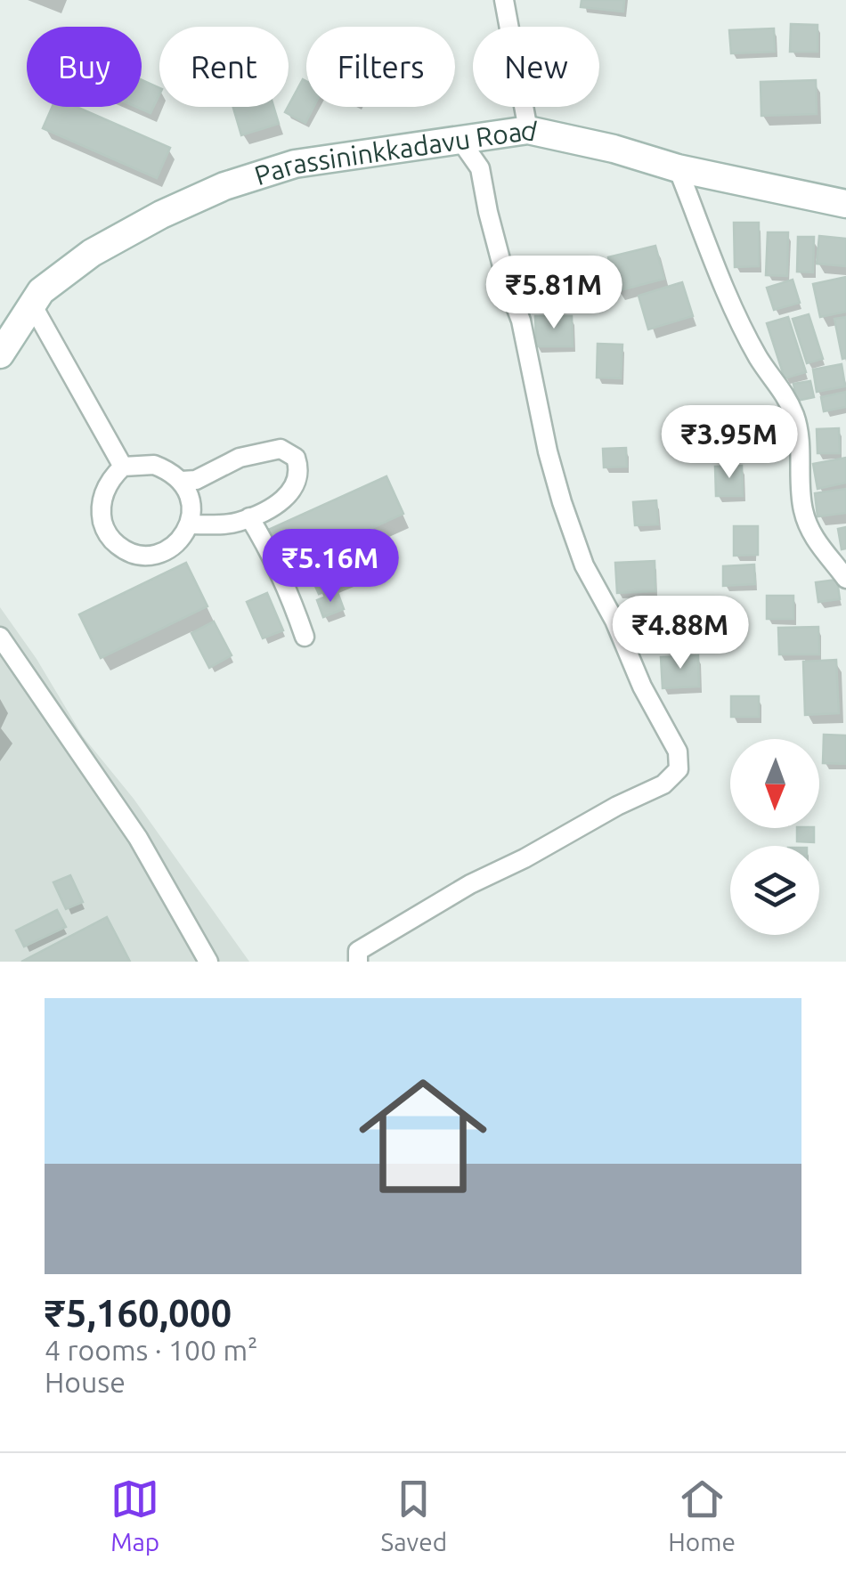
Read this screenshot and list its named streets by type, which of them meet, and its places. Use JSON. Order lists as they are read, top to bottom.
{
  "streets": {
    "main road": ["Parassininkkadavu Road"]
  },
  "north": "bottom",
  "page": {
    "chip": [
      "Buy",
      "Rent",
      "Filters",
      "New"
    ],
    "price": [
      "₹5.81M",
      "₹3.95M",
      "₹5.16M",
      "₹4.88M"
    ],
    "list": [
      {
        "name": "₹5,160,000",
        "note": "4 rooms · 100 m² · House"
      }
    ],
    "tabs": ["Map", "Saved", "Home"]
  }
}
